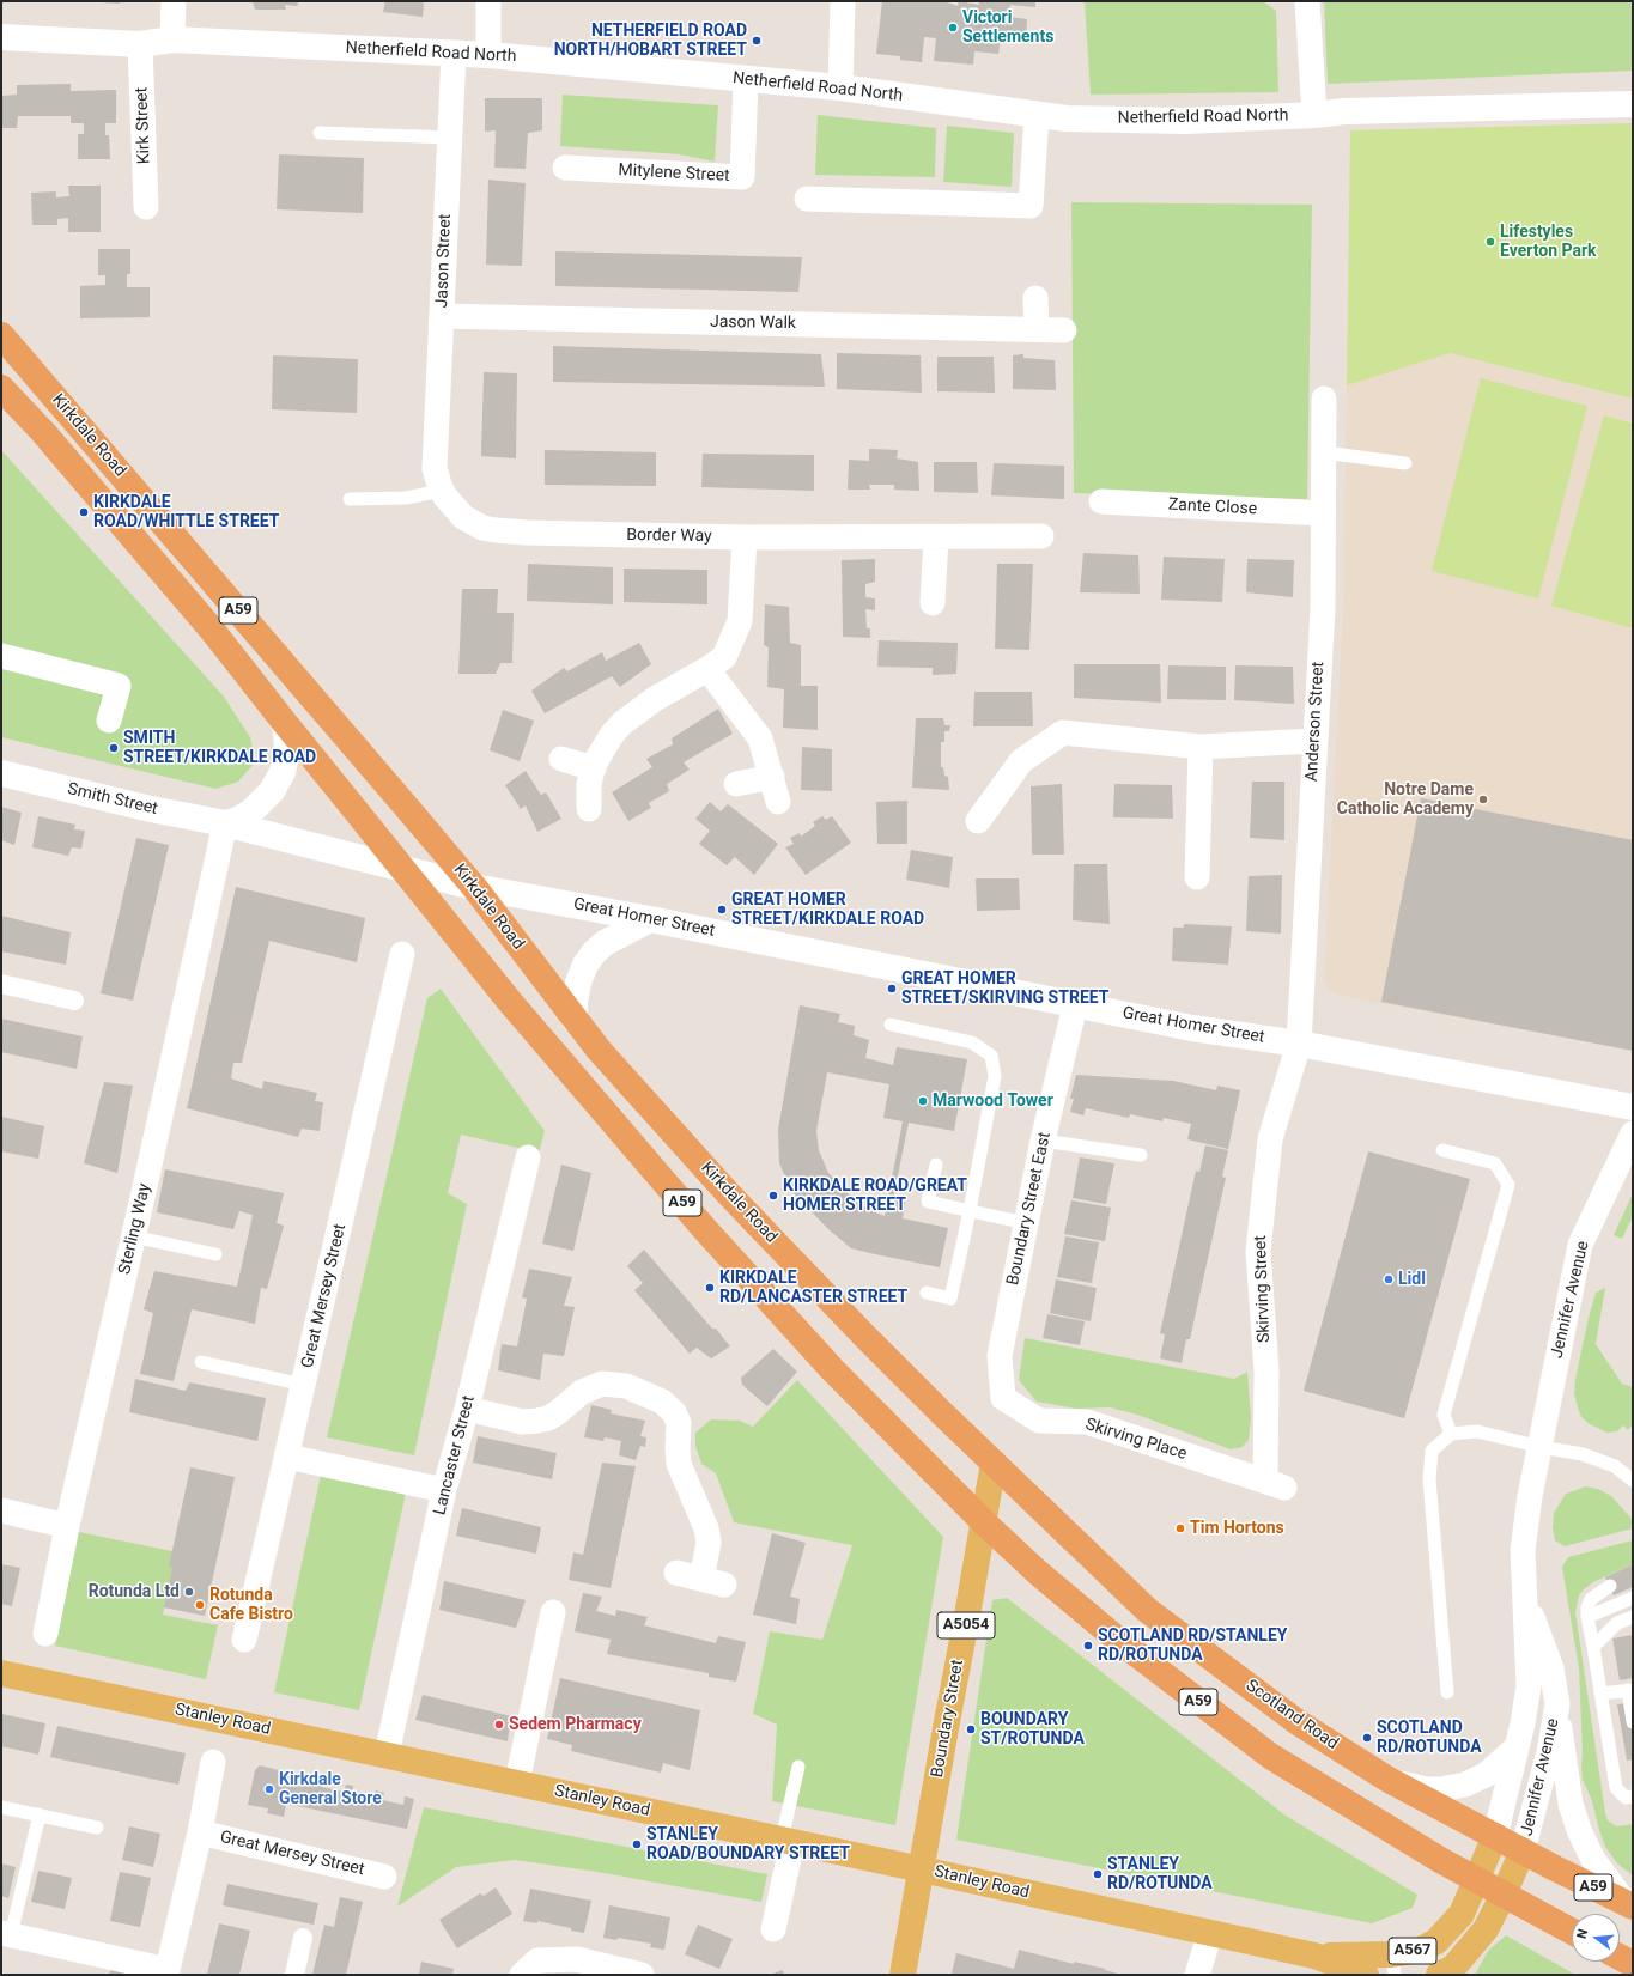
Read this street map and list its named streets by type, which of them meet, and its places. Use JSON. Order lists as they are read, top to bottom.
{
  "streets": {
    "highway": ["Kirkdale Road", "A59", "Scotland Road"],
    "main road": [
      "A5054",
      "Boundary Street",
      "Stanley Road",
      "A567"
    ],
    "street": [
      "Netherfield Road North",
      "Kirk Street",
      "Mitylene Street",
      "Jason Street",
      "Jason Walk",
      "Zante Close",
      "Border Way",
      "Anderson Street",
      "Smith Street",
      "Great Homer Street",
      "Boundary Street East",
      "Sterling Way",
      "Skirving Street",
      "Great Mersey Street",
      "Jennifer Avenue",
      "Skirving Place",
      "Lancaster Street"
    ]
  },
  "crossings": [
    ["Netherfield Road North", "Kirk Street"],
    ["Netherfield Road North", "Mitylene Street"],
    ["Netherfield Road North", "Jason Street"],
    ["Jason Street", "Jason Walk"],
    ["Jason Street", "Border Way"],
    ["Kirkdale Road", "A59"],
    ["Kirkdale Road", "Smith Street"],
    ["Kirkdale Road", "Great Homer Street"],
    ["Kirkdale Road", "Scotland Road"],
    ["Kirkdale Road", "Boundary Street"],
    ["Zante Close", "Anderson Street"],
    ["A59", "Boundary Street"],
    ["A59", "Stanley Road"],
    ["A59", "A567"],
    ["Anderson Street", "Great Homer Street"],
    ["Anderson Street", "Skirving Street"],
    ["Smith Street", "Great Homer Street"],
    ["Smith Street", "Sterling Way"],
    ["Great Homer Street", "Boundary Street East"],
    ["Great Homer Street", "Skirving Street"],
    ["Boundary Street East", "Skirving Place"],
    ["Skirving Street", "Skirving Place"],
    ["Jennifer Avenue", "Scotland Road"],
    ["Jennifer Avenue", "Stanley Road"],
    ["Lancaster Street", "Stanley Road"],
    ["Scotland Road", "Boundary Street"],
    ["Scotland Road", "Stanley Road"],
    ["Boundary Street", "Stanley Road"]
  ],
  "places": [
    "Victori Settlements",
    "NETHERFIELD ROAD NORTH/HOBART STREET",
    "Lifestyles Everton Park",
    "KIRKDALE ROAD/WHITTLE STREET",
    "SMITH STREET/KIRKDALE ROAD",
    "Notre Dame Catholic Academy",
    "GREAT HOMER STREET/KIRKDALE ROAD",
    "GREAT HOMER STREET/SKIRVING STREET",
    "Marwood Tower",
    "KIRKDALE ROAD/GREAT HOMER STREET",
    "Lidl",
    "KIRKDALE RD/LANCASTER STREET",
    "Tim Hortons",
    "Rotunda Ltd",
    "Rotunda Cafe Bistro",
    "SCOTLAND RD/STANLEY RD/ROTUNDA",
    "Sedem Pharmacy",
    "BOUNDARY ST/ROTUNDA",
    "SCOTLAND RD/ROTUNDA",
    "Kirkdale General Store",
    "STANLEY ROAD/BOUNDARY STREET",
    "STANLEY RD/ROTUNDA"
  ],
  "north": "left"
}
